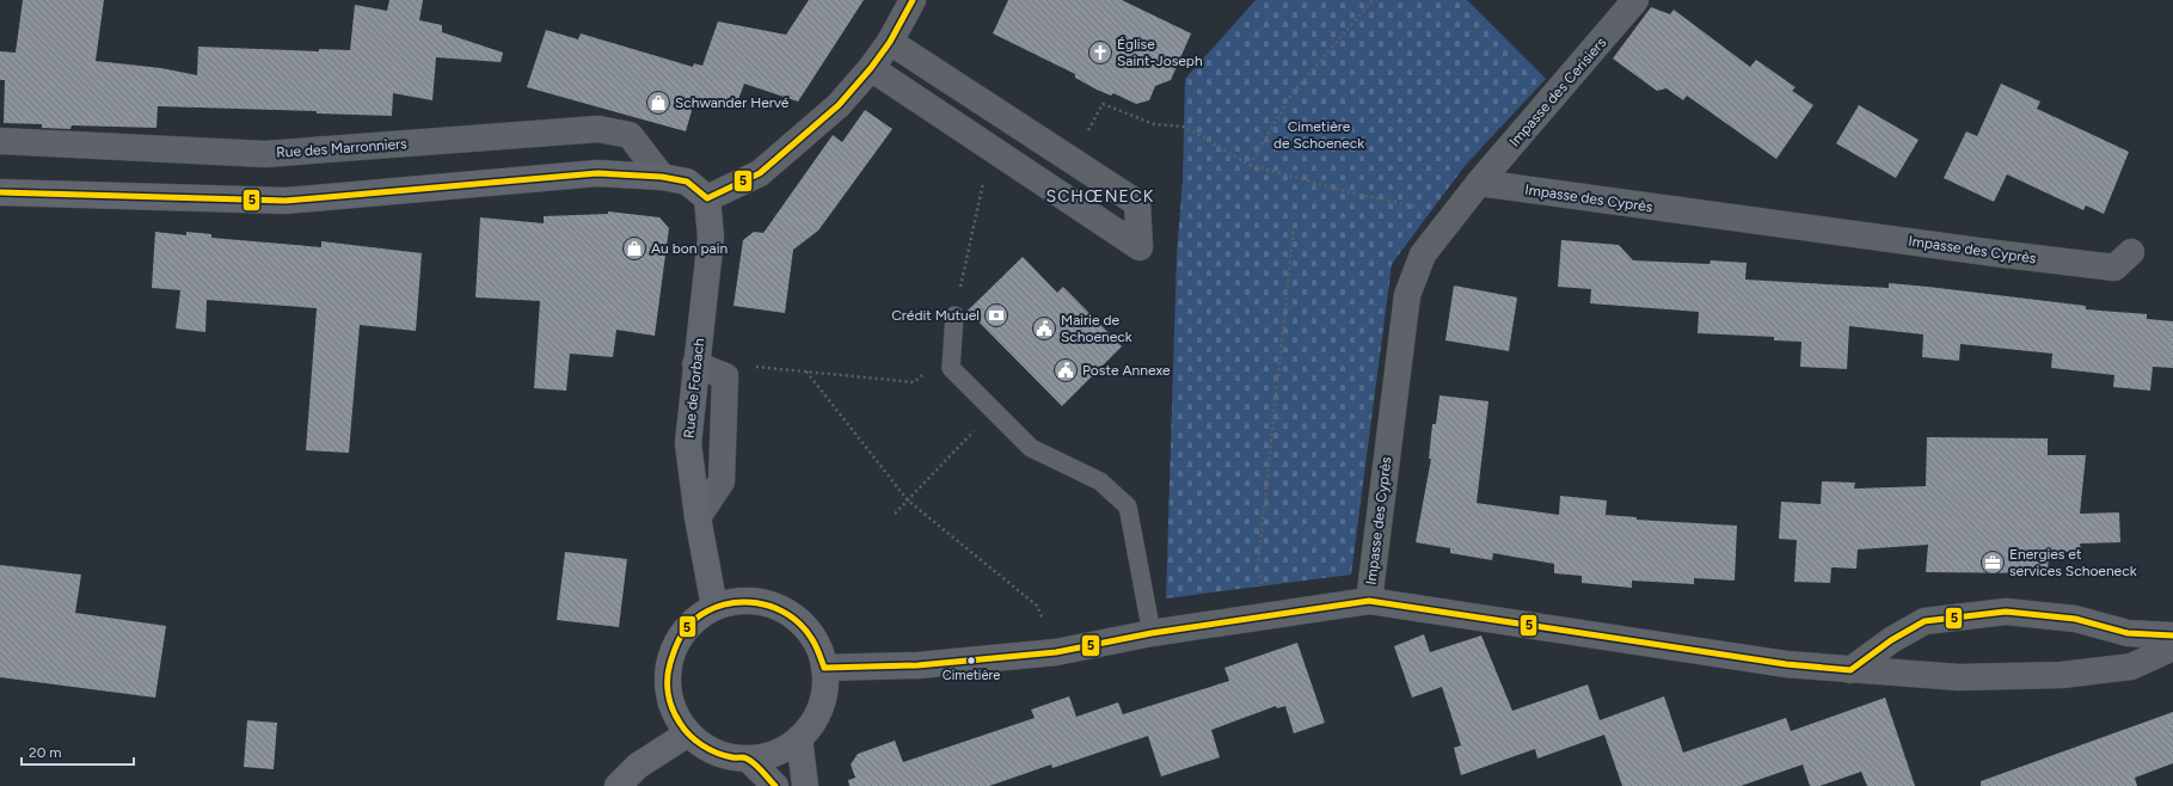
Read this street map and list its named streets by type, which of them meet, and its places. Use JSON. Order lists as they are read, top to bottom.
{
  "streets": {
    "street": [
      "Impasse des Cerisiers",
      "Rue des Marronniers",
      "Impasse des Cyprès",
      "Rue de Forbach"
    ]
  },
  "crossings": [
    ["Impasse des Cerisiers", "Impasse des Cyprès"]
  ],
  "districts": ["SCHŒNECK"],
  "parks": ["Cimetière de Schoeneck"],
  "places": {
    "church": ["Église Saint-Joseph"],
    "shop": ["Schwander Hervé", "Au bon pain"],
    "bank": ["Crédit Mutuel"],
    "public building": ["Mairie de Schoeneck", "Poste Annexe"],
    "office": ["Energies et services Schoeneck"],
    "other": ["Cimetière"]
  },
  "lines": ["transit line 5"],
  "scale_bar": "20 m"
}
